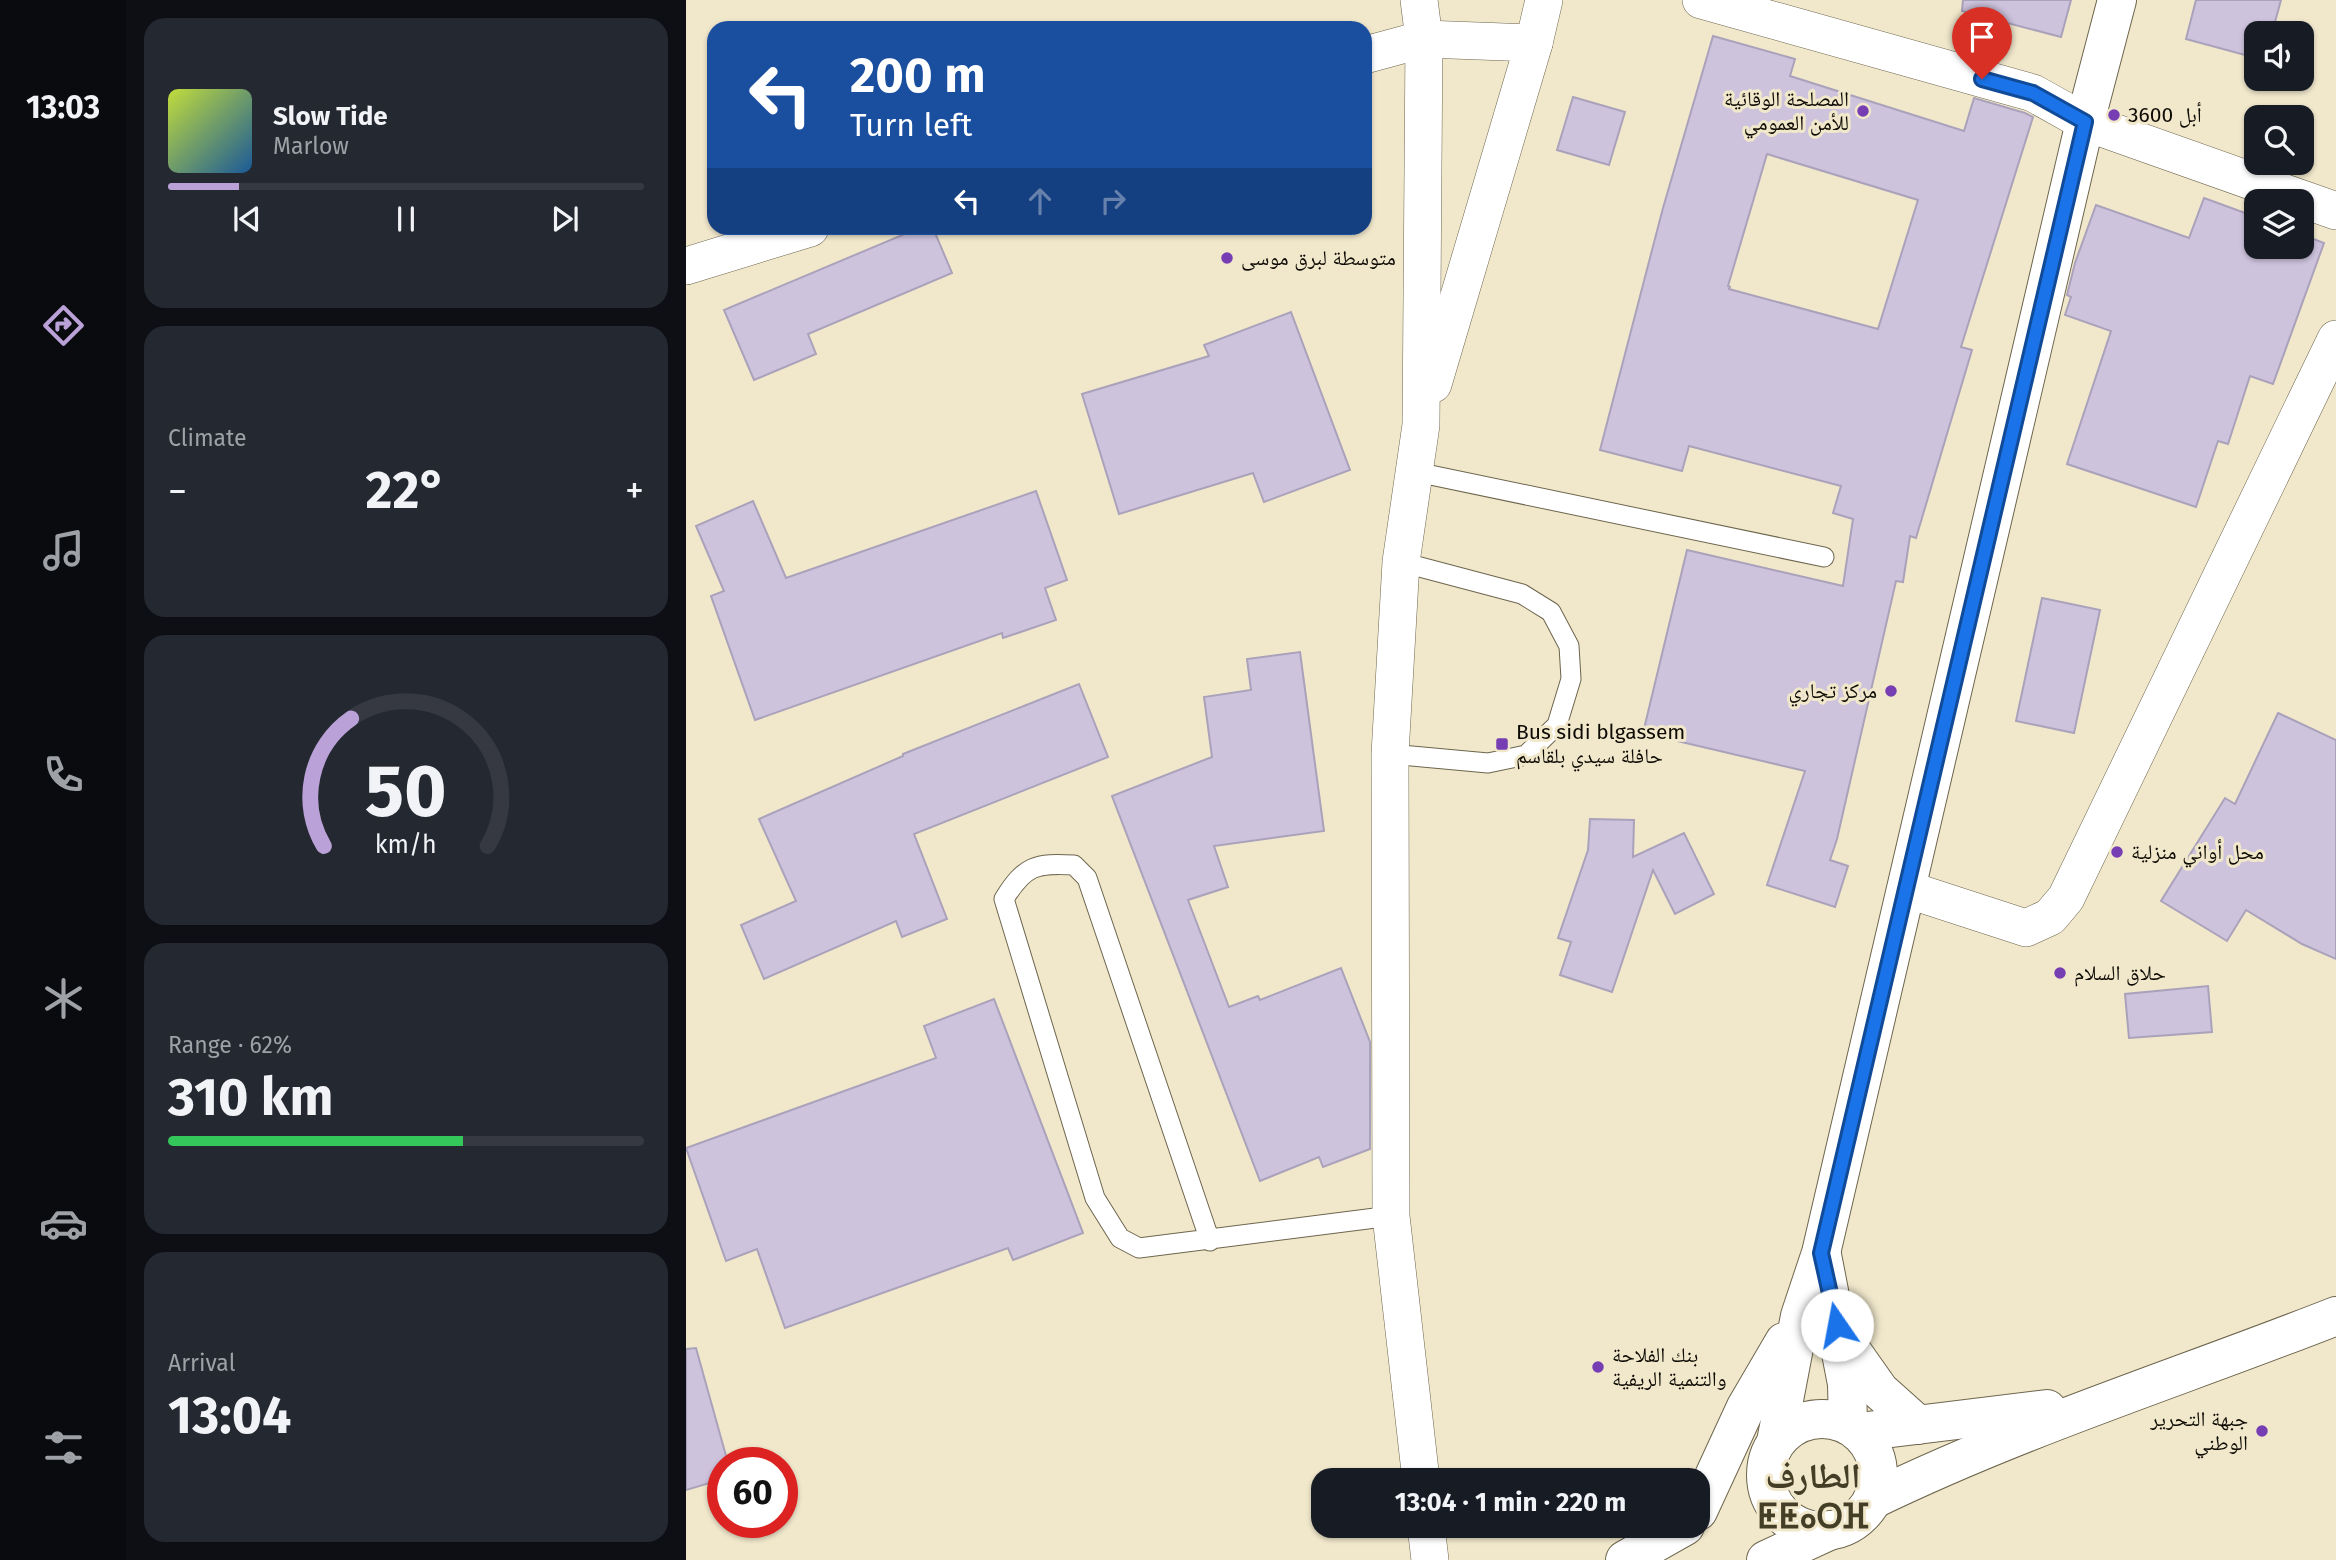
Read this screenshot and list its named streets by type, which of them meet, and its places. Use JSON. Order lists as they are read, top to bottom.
{
  "districts": ["الطارف ⵟⵟⴰⵔⴼ"],
  "places": {
    "other": [
      "المصلحة الوقائية للأمن العمومي",
      "أبل 3600",
      "متوسطة لبرق موسى",
      "مركز تجاري",
      "محل أواني منزلية",
      "حلاق السلام",
      "بنك الفلاحة والتنمية الريفية",
      "جبهة التحرير الوطني"
    ],
    "transit": ["Bus sidi blgassem حافلة سيدي بلقاسم"]
  },
  "page": {
    "tabs": "13:03",
    "turn": ["200 m", "Turn left"],
    "song": ["Slow Tide", "Marlow"],
    "tile": [
      "Climate",
      ["Range · 62%", "310 km"],
      ["Arrival", "13:04"]
    ],
    "heat": ["−", "22°", "+"],
    "limit": "60",
    "trip": "13:04 · 1 min · 220 m",
    "gauge": ["50", "km/h"]
  }
}
